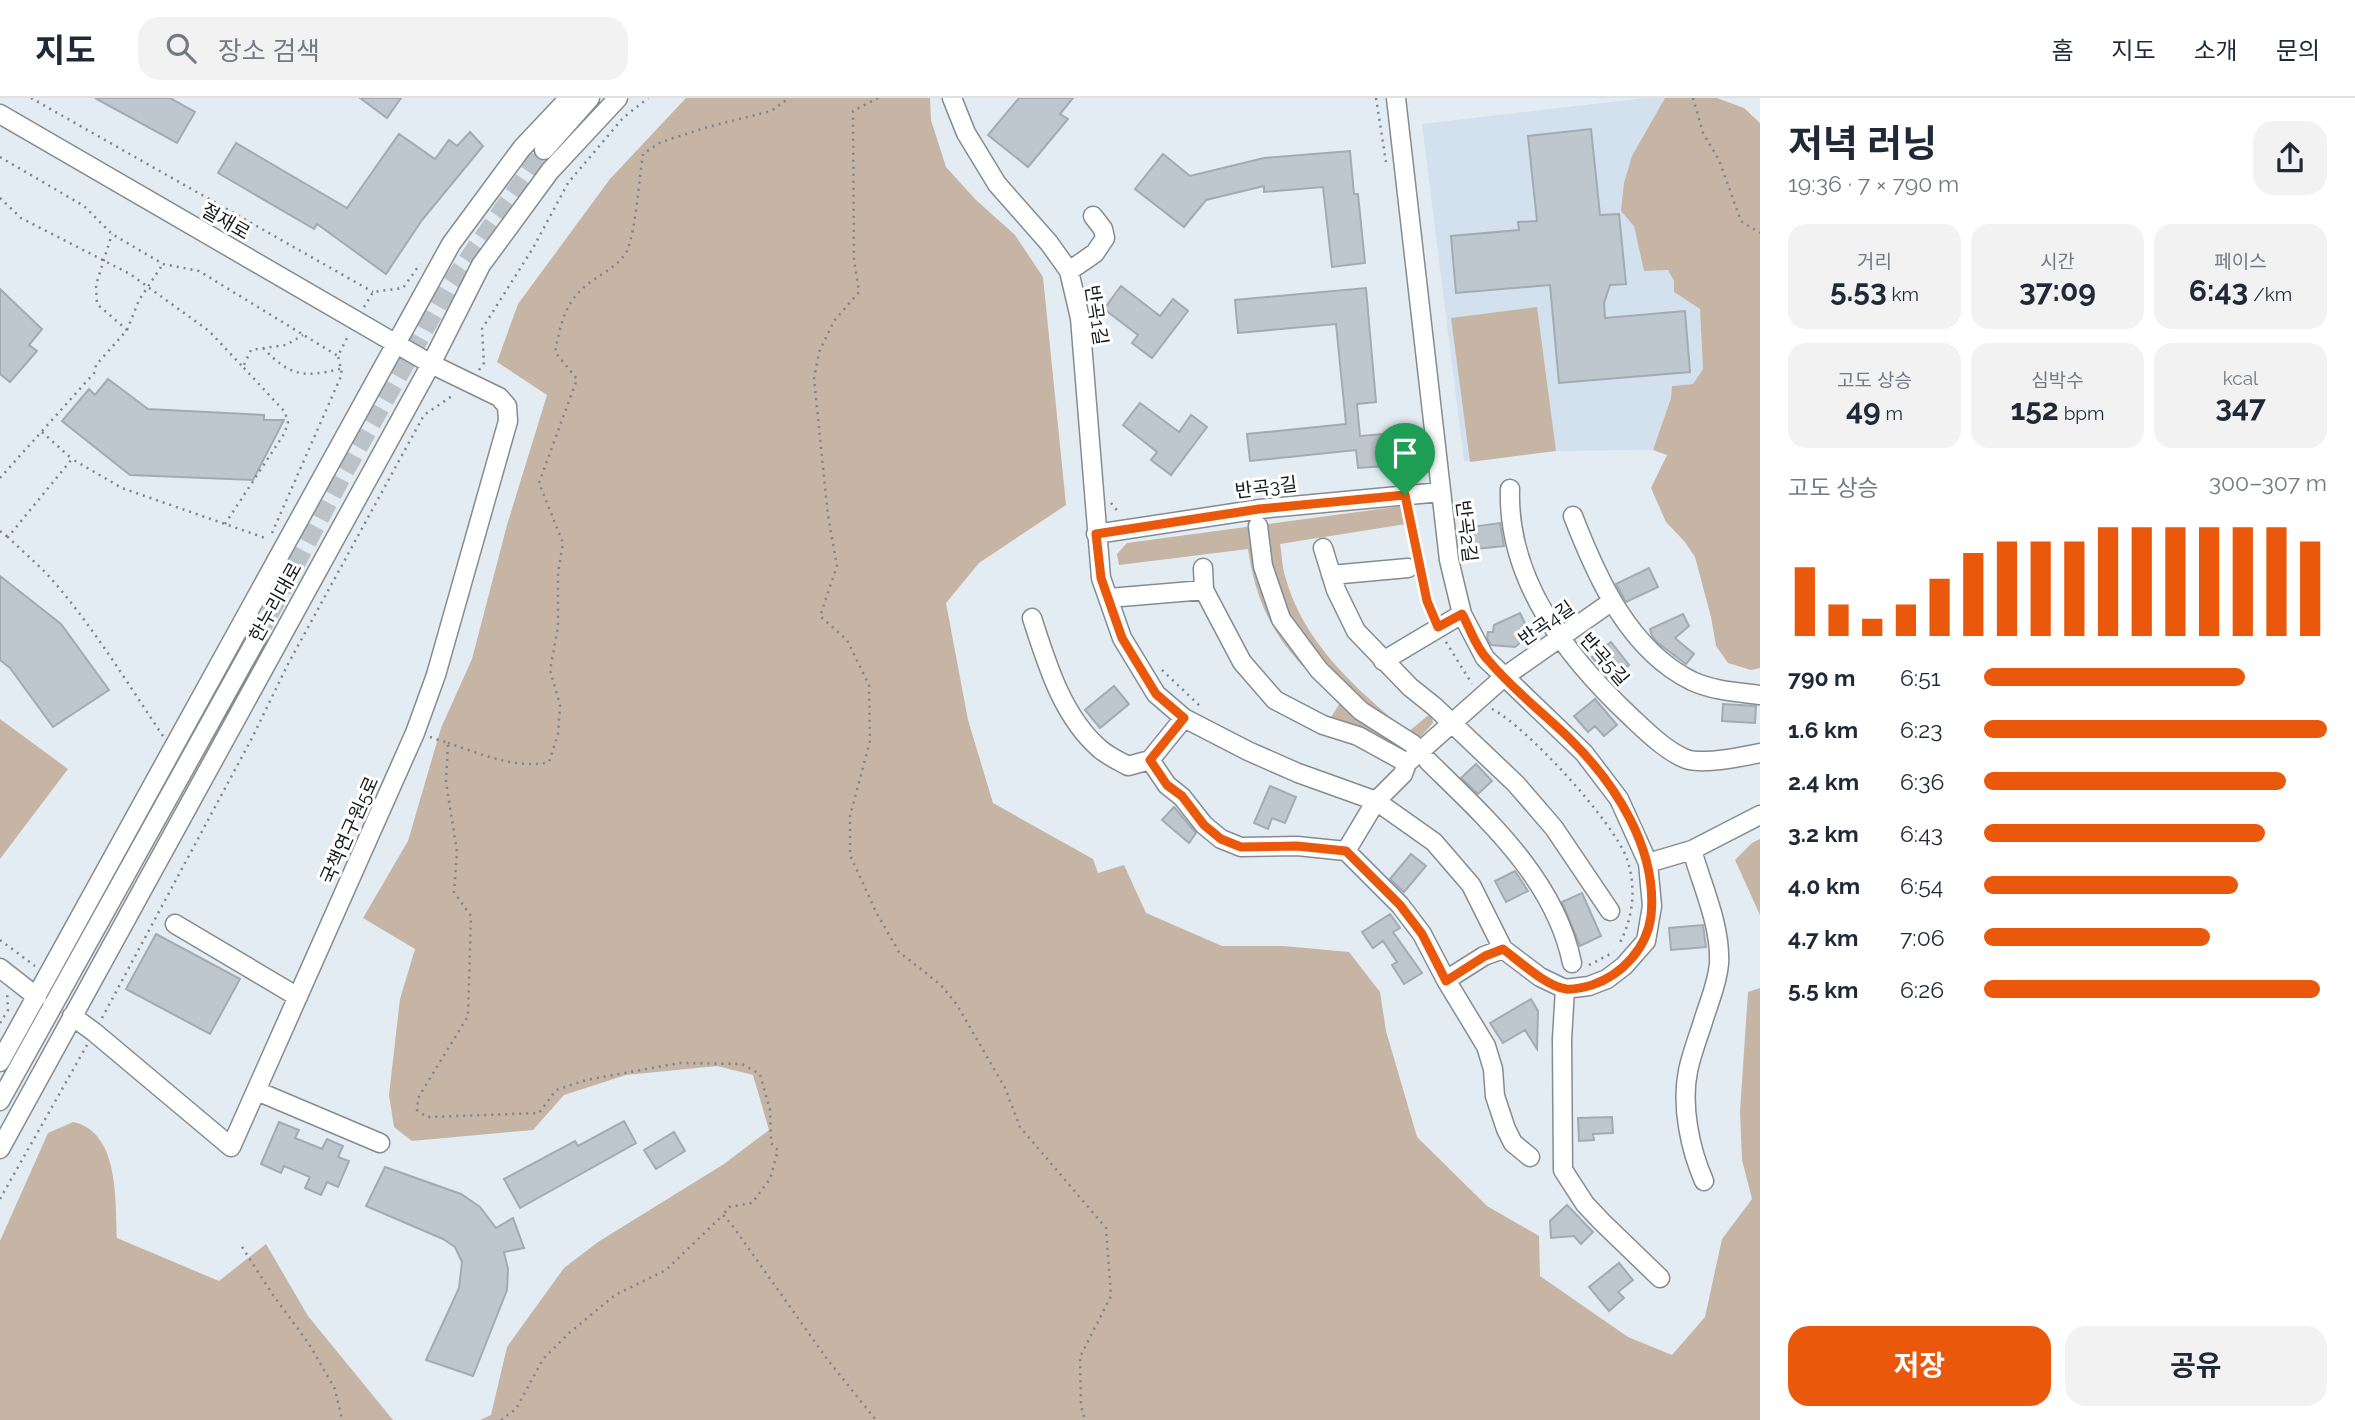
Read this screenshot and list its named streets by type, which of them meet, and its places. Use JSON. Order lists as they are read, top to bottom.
{
  "streets": {
    "street": [
      "절재로",
      "반곡1길",
      "반곡3길",
      "반곡2길",
      "한누리대로",
      "반곡4길",
      "반곡5길",
      "국책연구원5로"
    ]
  },
  "crossings": [
    ["절재로", "한누리대로"],
    ["절재로", "국책연구원5로"],
    ["반곡1길", "반곡3길"],
    ["반곡1길", "반곡4길"],
    ["반곡3길", "반곡2길"],
    ["반곡2길", "반곡4길"],
    ["한누리대로", "국책연구원5로"],
    ["반곡4길", "반곡5길"]
  ],
  "page": {
    "header": "지도",
    "search": "장소 검색",
    "nav": [
      "홈",
      "지도",
      "소개",
      "문의"
    ],
    "heading": ["저녁 러닝", "19:36 · 7 × 790 m"],
    "stats": [
      ["거리", "5.53 km"],
      ["시간", "37:09"],
      ["페이스", "6:43 /km"],
      ["고도 상승", "49 m"],
      ["심박수", "152 bpm"],
      ["kcal", "347"]
    ],
    "chart": ["고도 상승", "300–307 m"],
    "list": [
      {
        "name": "790 m",
        "note": "6:51"
      },
      {
        "name": "1.6 km",
        "note": "6:23"
      },
      {
        "name": "2.4 km",
        "note": "6:36"
      },
      {
        "name": "3.2 km",
        "note": "6:43"
      },
      {
        "name": "4.0 km",
        "note": "6:54"
      },
      {
        "name": "4.7 km",
        "note": "7:06"
      },
      {
        "name": "5.5 km",
        "note": "6:26"
      }
    ],
    "buttons": ["저장", "공유"]
  }
}
